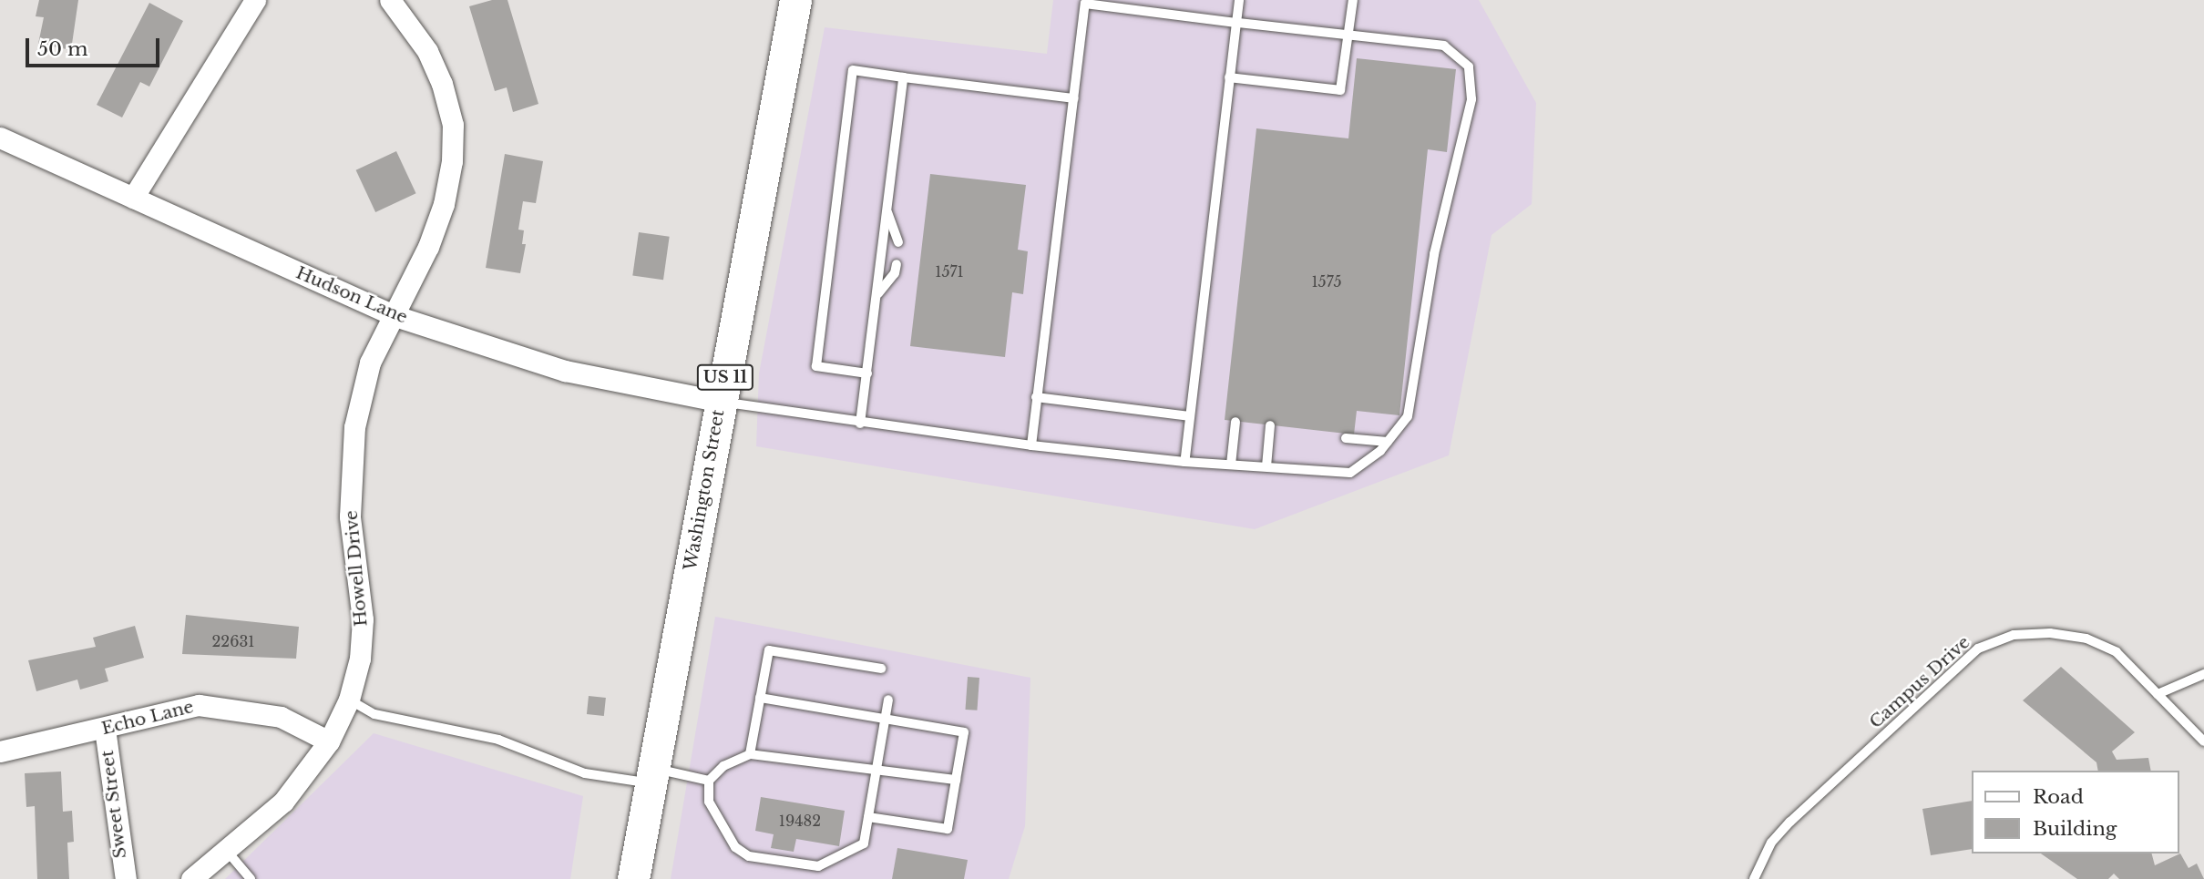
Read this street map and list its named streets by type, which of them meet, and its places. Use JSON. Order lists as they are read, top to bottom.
{
  "streets": {
    "main road": ["US 11", "Washington Street"],
    "street": [
      "Hudson Lane",
      "Howell Drive",
      "Echo Lane",
      "Sweet Street"
    ],
    "lane": ["Campus Drive"]
  },
  "crossings": [
    ["Hudson Lane", "Washington Street"],
    ["Hudson Lane", "Howell Drive"],
    ["US 11", "Washington Street"],
    ["Howell Drive", "Echo Lane"],
    ["Echo Lane", "Sweet Street"]
  ],
  "house_numbers": [
    "1571",
    "1575",
    "22631",
    "19482"
  ],
  "legend": ["Road", "Building"],
  "scale_bar": "50 m"
}
